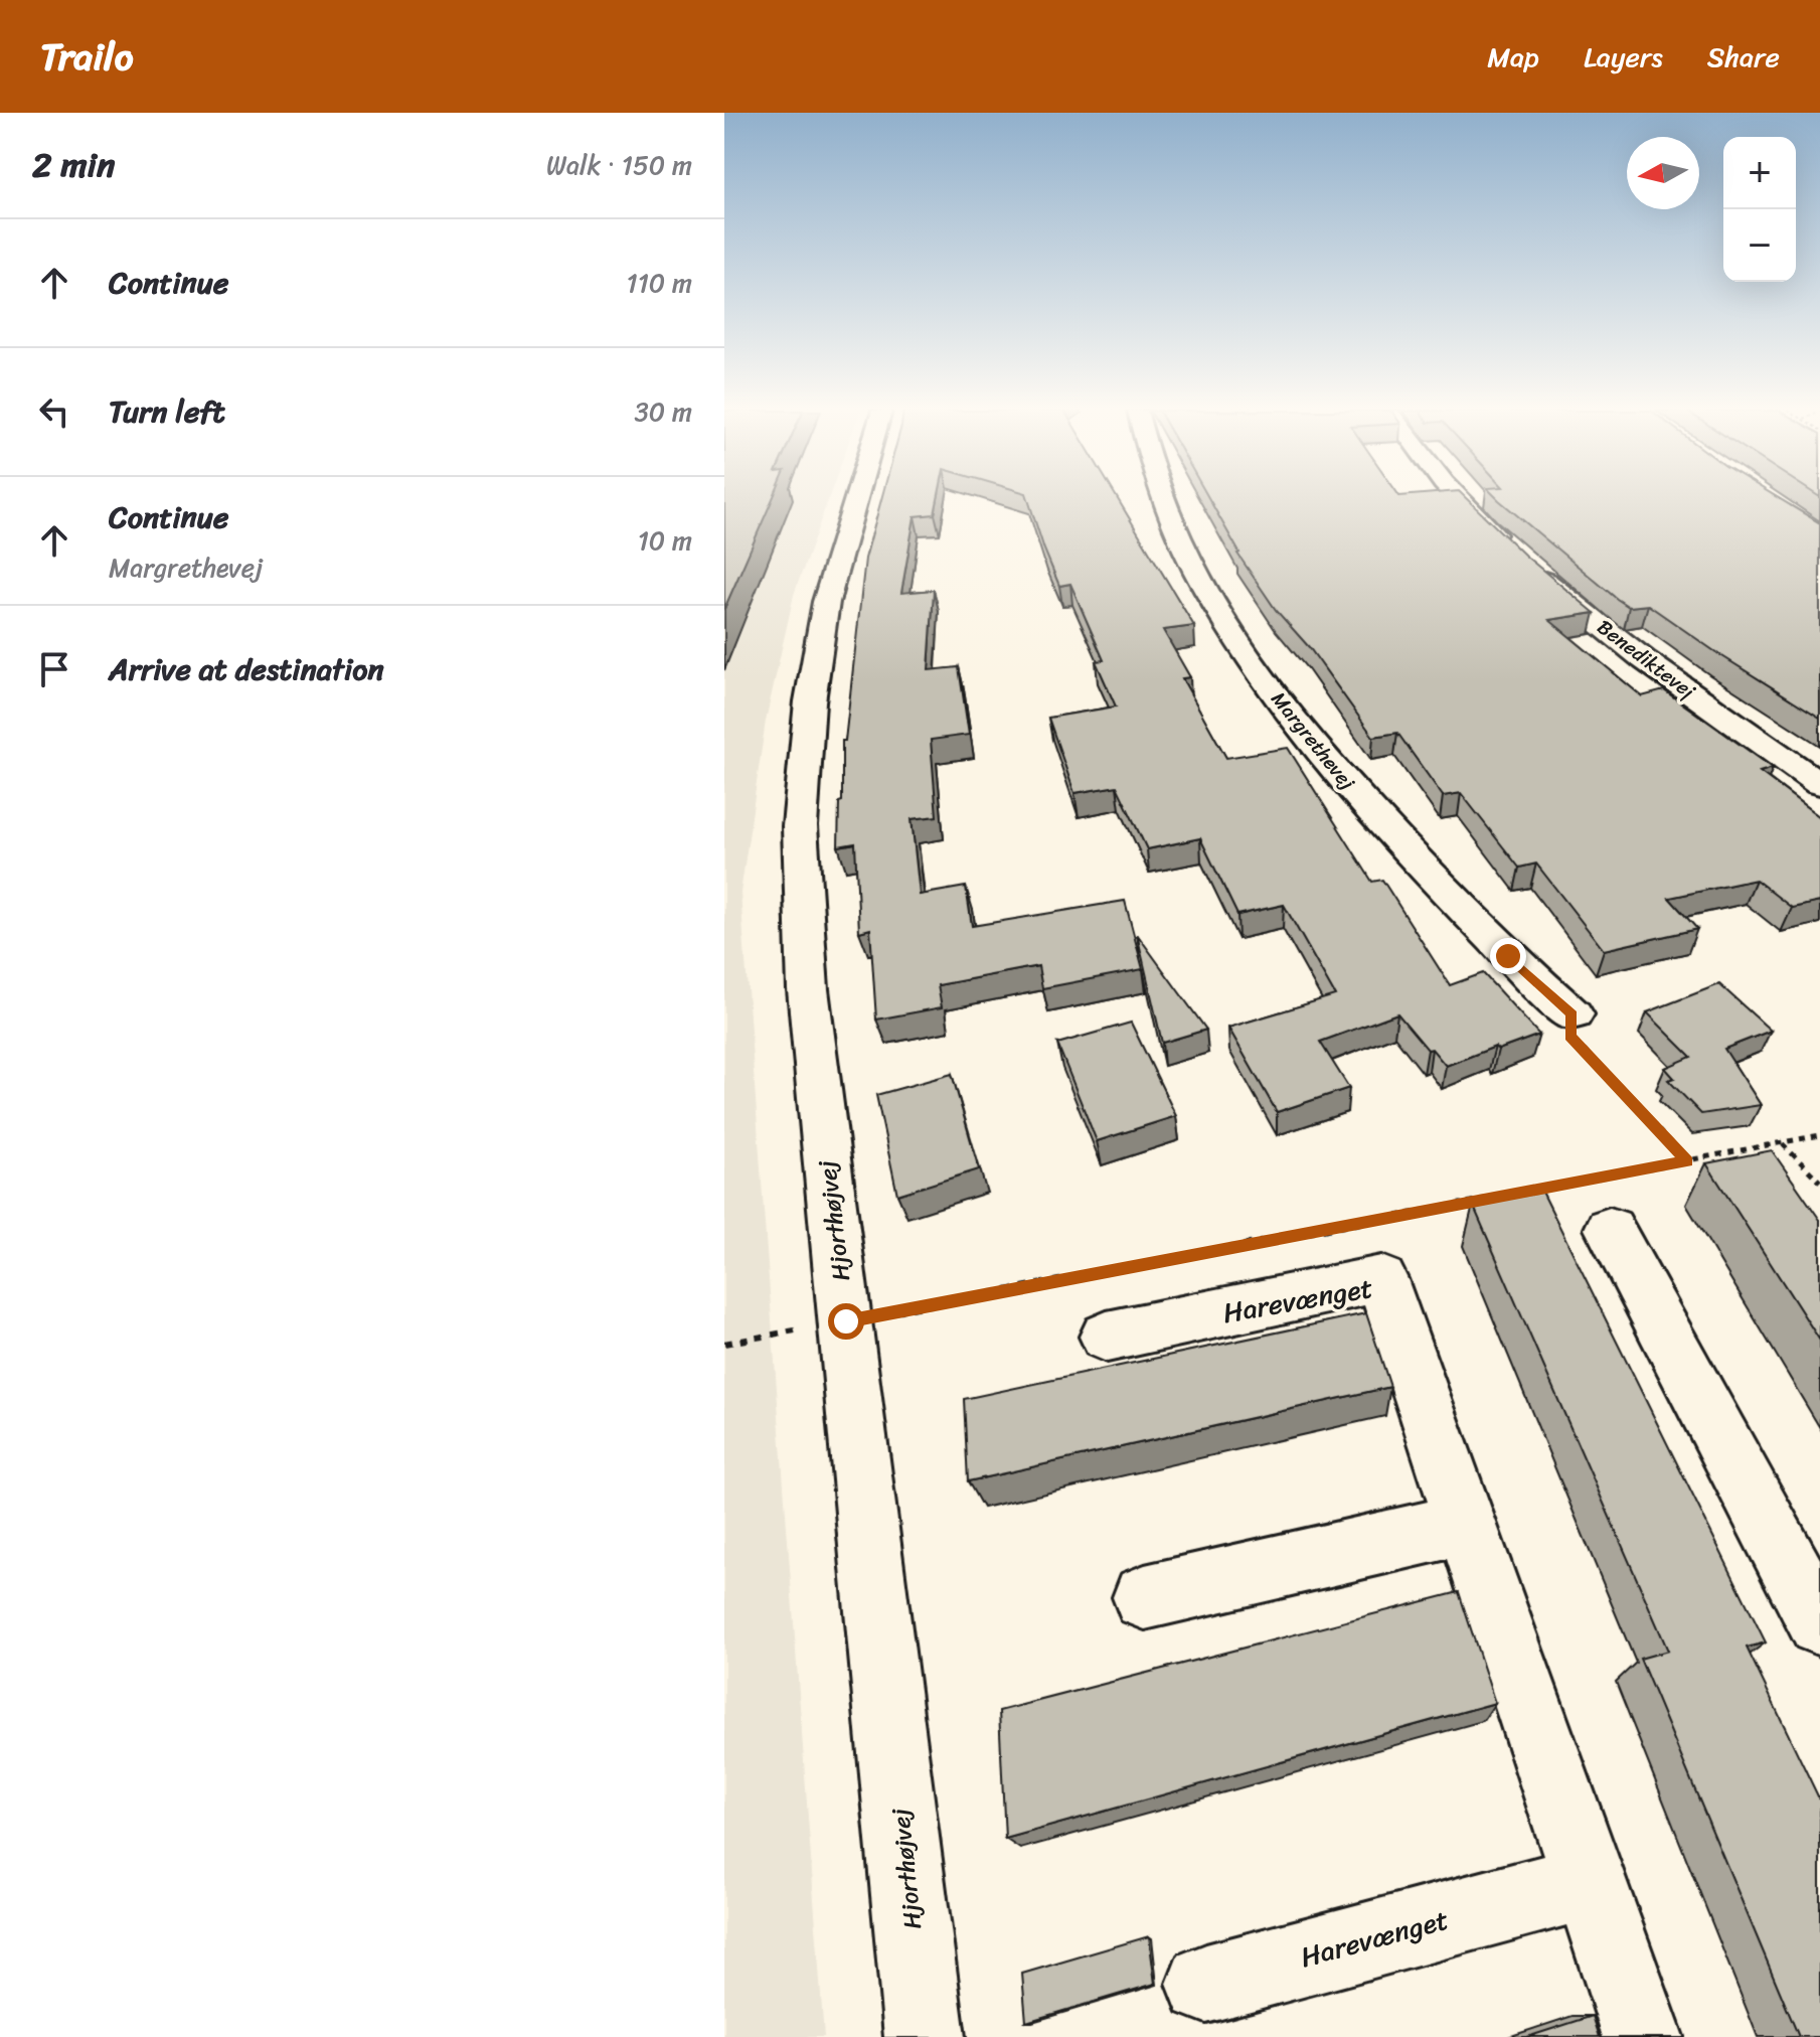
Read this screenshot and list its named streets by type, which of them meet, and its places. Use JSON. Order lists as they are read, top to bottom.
{
  "streets": {
    "street": [
      "Benediktevej",
      "Margrethevej",
      "Hjorthøjvej",
      "Harevænget"
    ]
  },
  "north": "left",
  "page": {
    "header": "Trailo",
    "nav": ["Map", "Layers", "Share"],
    "heading": ["2 min", "Walk · 150 m"],
    "map_buttons": ["+", "−"],
    "list": [
      ["Continue", "110 m"],
      ["Turn left", "30 m"],
      ["Continue", "Margrethevej", "10 m"],
      "Arrive at destination"
    ]
  }
}
